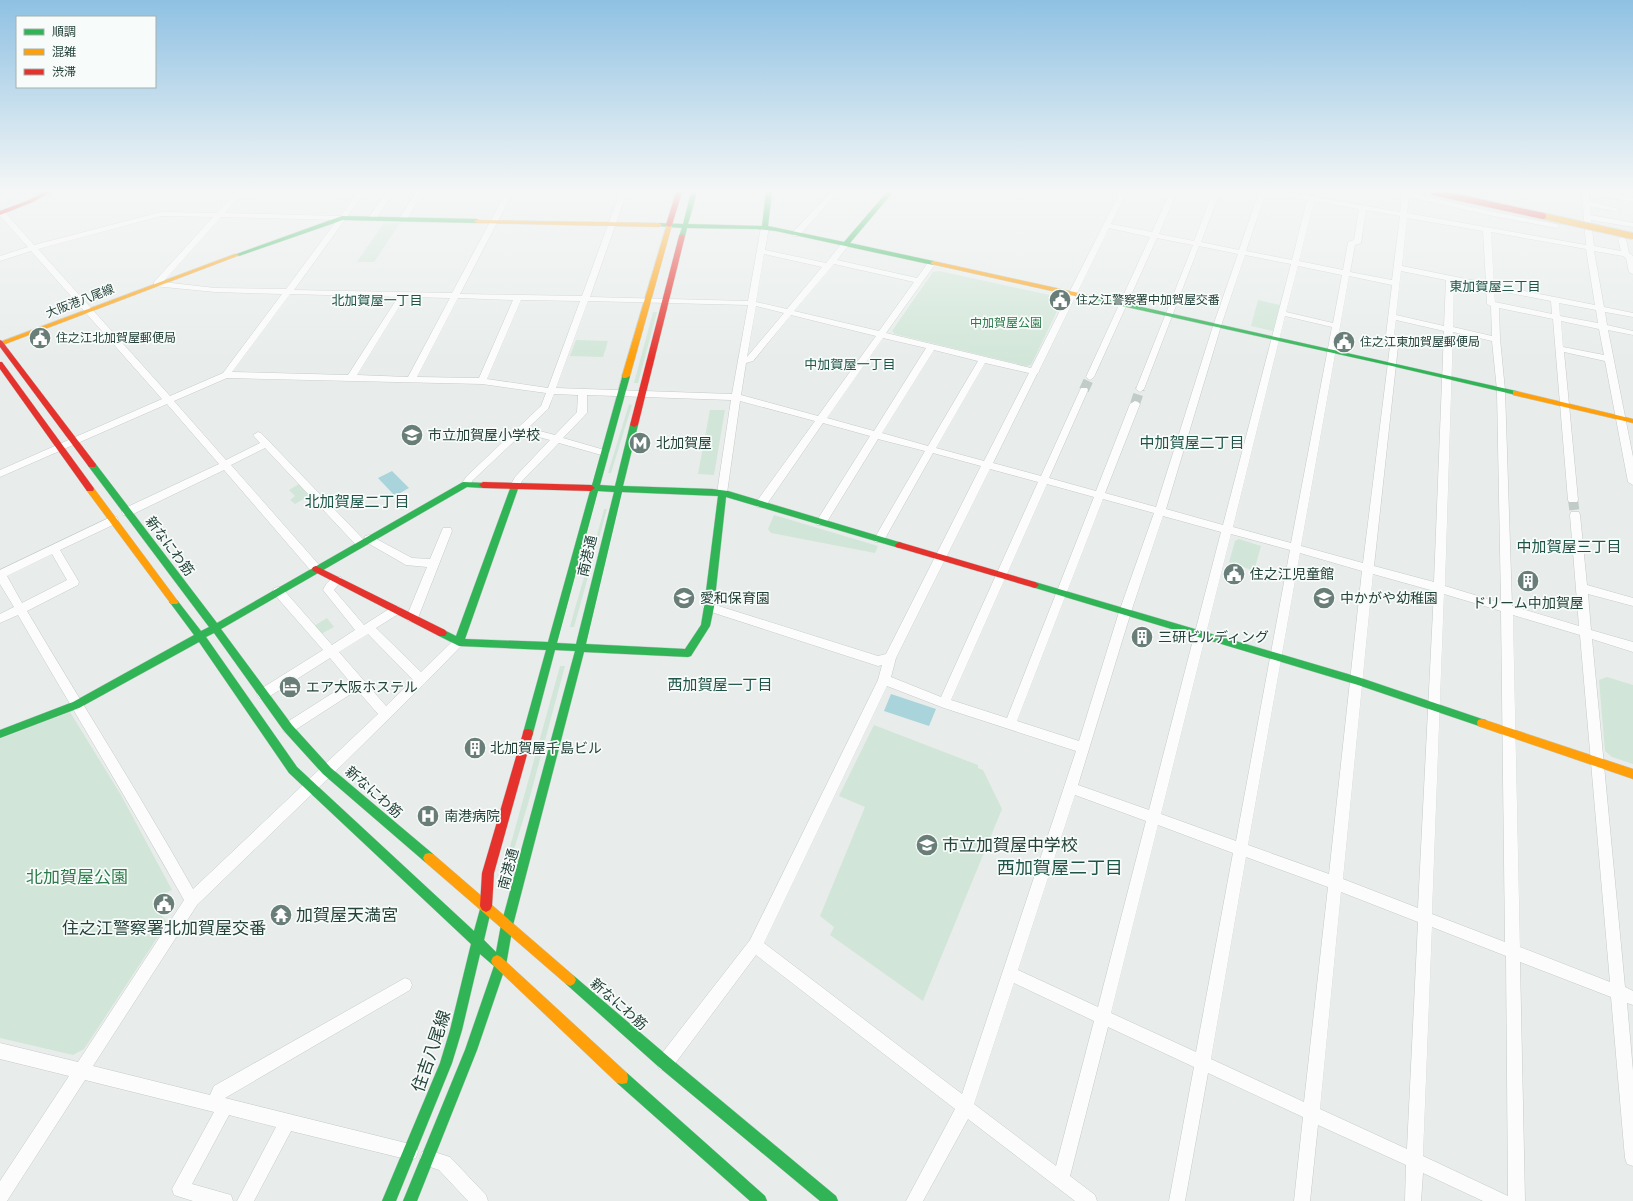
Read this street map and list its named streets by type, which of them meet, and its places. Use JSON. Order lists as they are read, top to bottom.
{
  "streets": {
    "main road": [
      "大阪港八尾線",
      "新なにわ筋",
      "南港通",
      "住吉八尾線"
    ]
  },
  "crossings": [
    ["大阪港八尾線", "新なにわ筋"],
    ["新なにわ筋", "南港通"],
    ["新なにわ筋", "住吉八尾線"],
    ["南港通", "住吉八尾線"]
  ],
  "districts": [
    "東加賀屋三丁目",
    "北加賀屋一丁目",
    "中加賀屋一丁目",
    "中加賀屋二丁目",
    "北加賀屋二丁目",
    "中加賀屋三丁目",
    "西加賀屋一丁目",
    "西加賀屋二丁目"
  ],
  "parks": ["中加賀屋公園", "北加賀屋公園"],
  "places": {
    "public building": [
      "住之江警察署中加賀屋交番",
      "住之江北加賀屋郵便局",
      "住之江東加賀屋郵便局",
      "住之江児童館",
      "住之江警察署北加賀屋交番"
    ],
    "school or university": [
      "市立加賀屋小学校",
      "愛和保育園",
      "中かがや幼稚園",
      "市立加賀屋中学校"
    ],
    "metro station": ["北加賀屋"],
    "building": ["ドリーム中加賀屋", "三研ビルディング", "北加賀屋千島ビル"],
    "hotel": ["エア大阪ホステル"],
    "hospital": ["南港病院"],
    "temple": ["加賀屋天満宮"]
  },
  "legend": ["順調", "混雑", "渋滞"]
}
